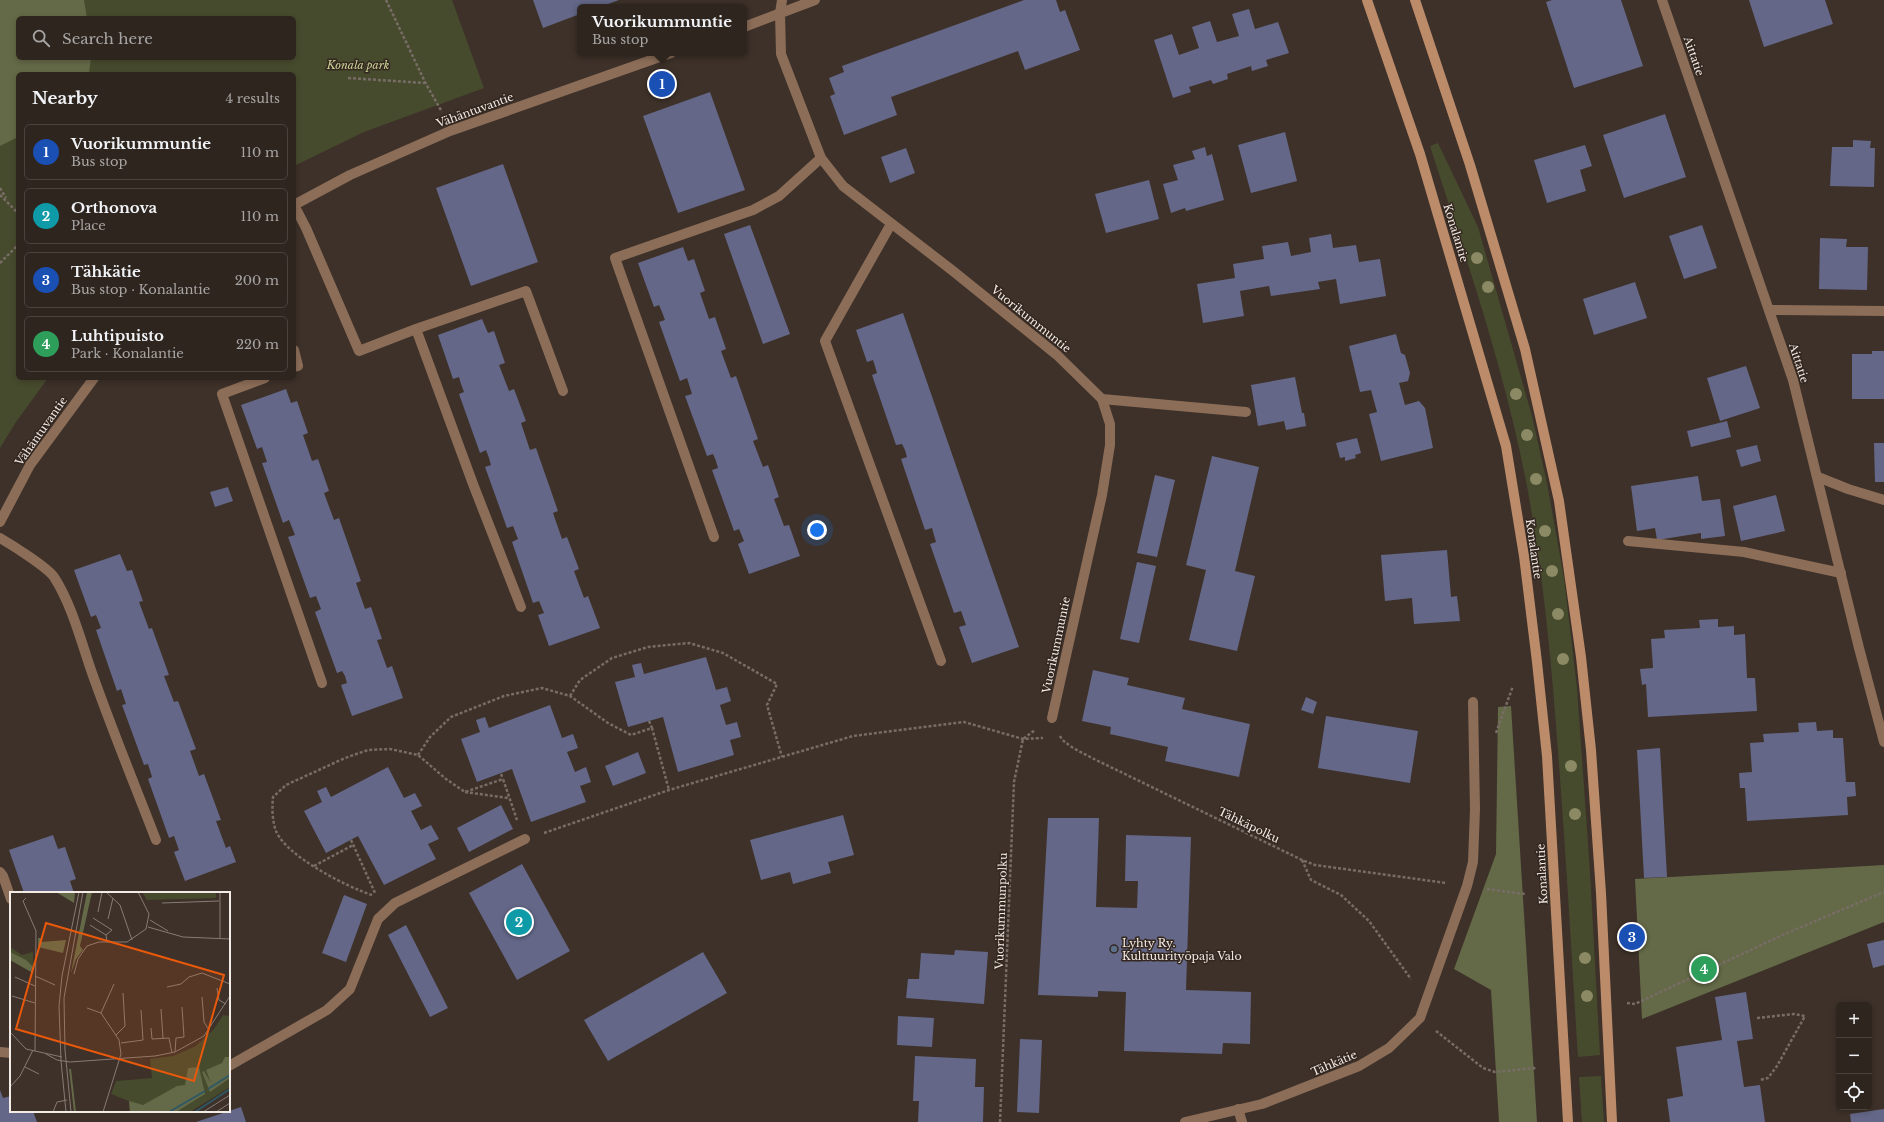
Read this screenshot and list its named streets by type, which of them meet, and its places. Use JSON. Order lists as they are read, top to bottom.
{
  "streets": {
    "main road": ["Konalantie"],
    "street": [
      "Aittatie",
      "Vähäntuvantie",
      "Vuorikummuntie",
      "Tähkätie"
    ],
    "path": ["Tähkäpolku", "Vuorikummunpolku"]
  },
  "crossings": [
    ["Vuorikummuntie", "Tähkäpolku"],
    ["Tähkäpolku", "Tähkätie"]
  ],
  "parks": ["Konala park"],
  "places": ["Lyhty Ry. Kulttuurityöpaja Valo"],
  "page": {
    "popup": ["Vuorikummuntie", "Bus stop"],
    "search": "Search here",
    "pins": [
      "1",
      "2",
      "3",
      "4"
    ],
    "heading": ["Nearby", "4 results"],
    "list": [
      {
        "mark": "1",
        "name": "Vuorikummuntie",
        "note": "Bus stop",
        "value": "110 m"
      },
      {
        "mark": "2",
        "name": "Orthonova",
        "note": "Place",
        "value": "110 m"
      },
      {
        "mark": "3",
        "name": "Tähkätie",
        "note": "Bus stop · Konalantie",
        "value": "200 m"
      },
      {
        "mark": "4",
        "name": "Luhtipuisto",
        "note": "Park · Konalantie",
        "value": "220 m"
      }
    ],
    "map_buttons": ["+", "−"]
  }
}
